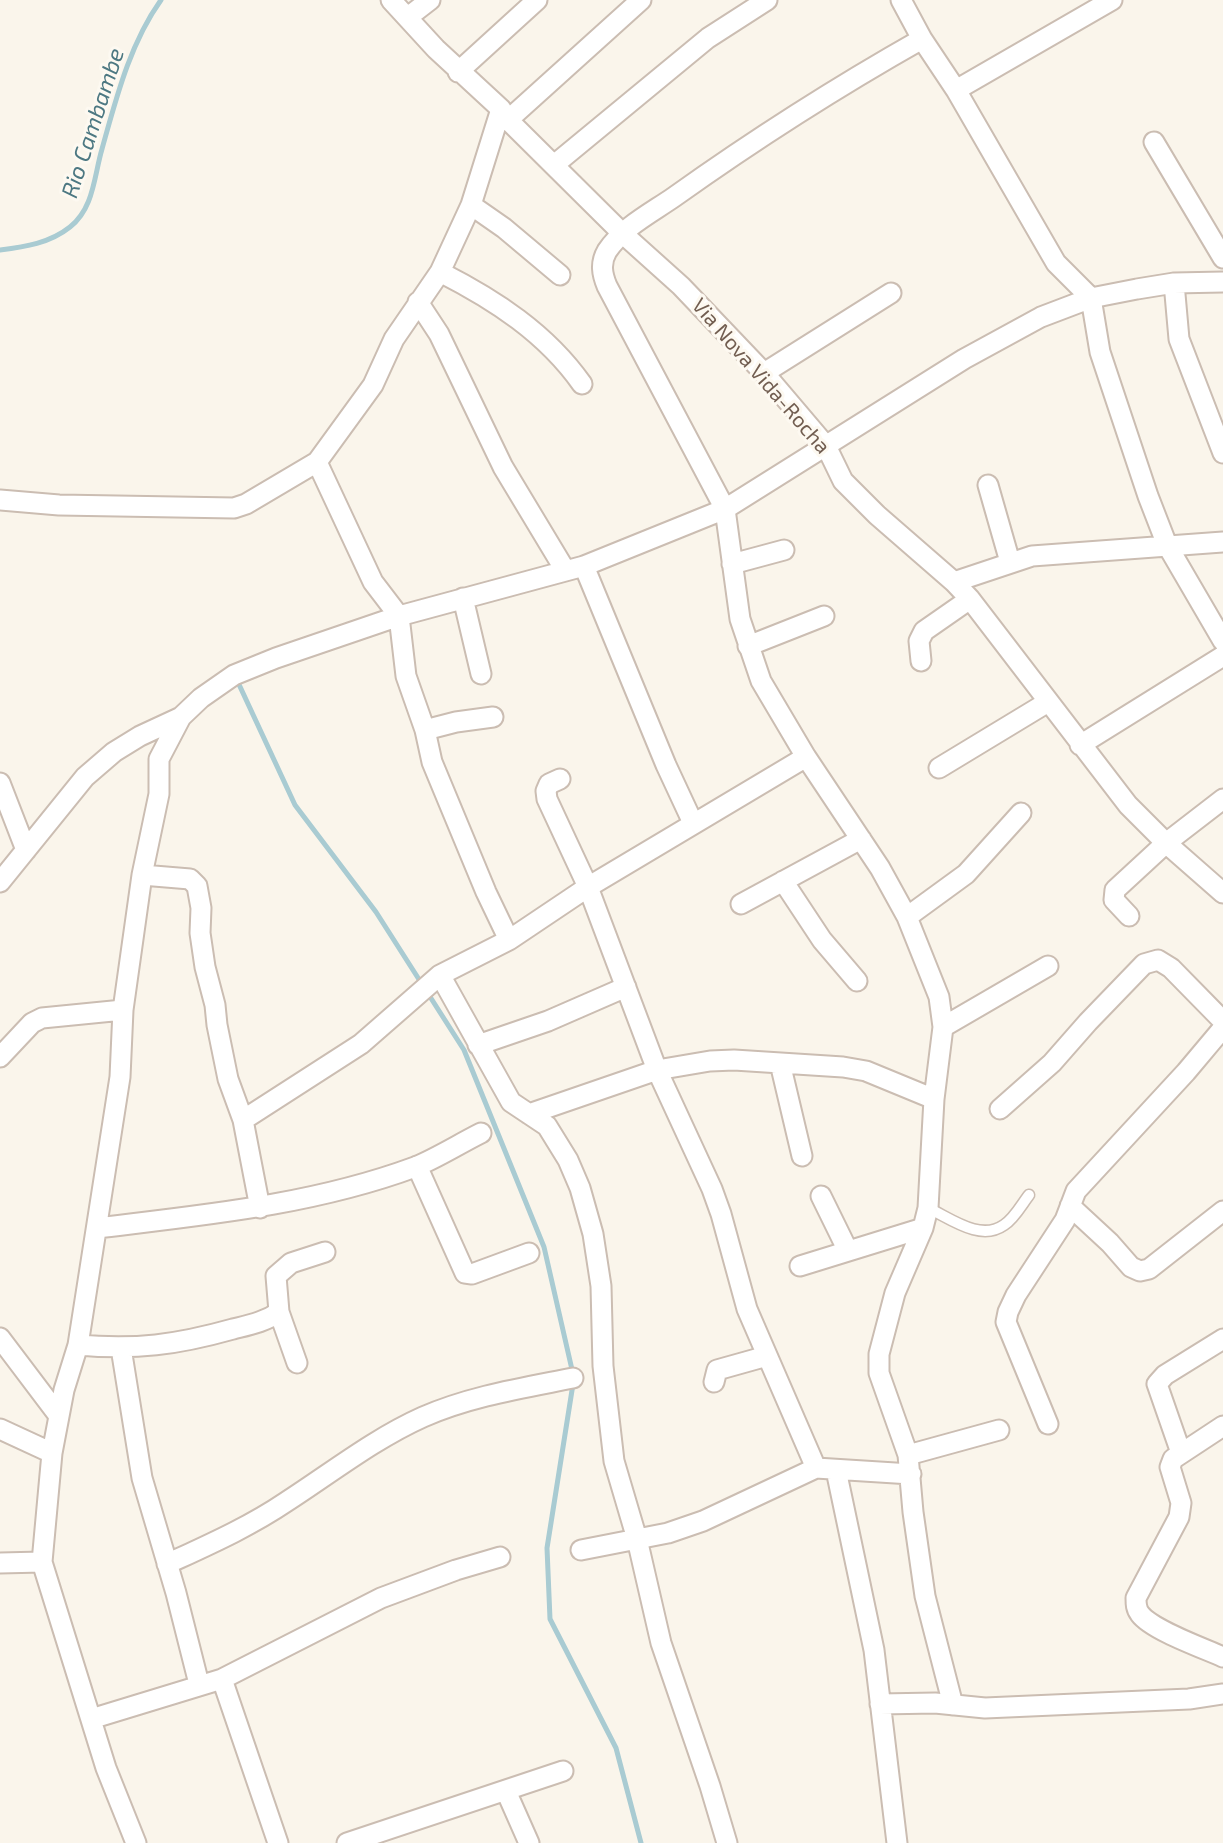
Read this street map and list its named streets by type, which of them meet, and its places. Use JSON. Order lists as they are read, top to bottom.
{
  "streets": {
    "street": ["Via Nova Vida-Rocha"]
  },
  "water": ["Rio Cambambe"]
}
